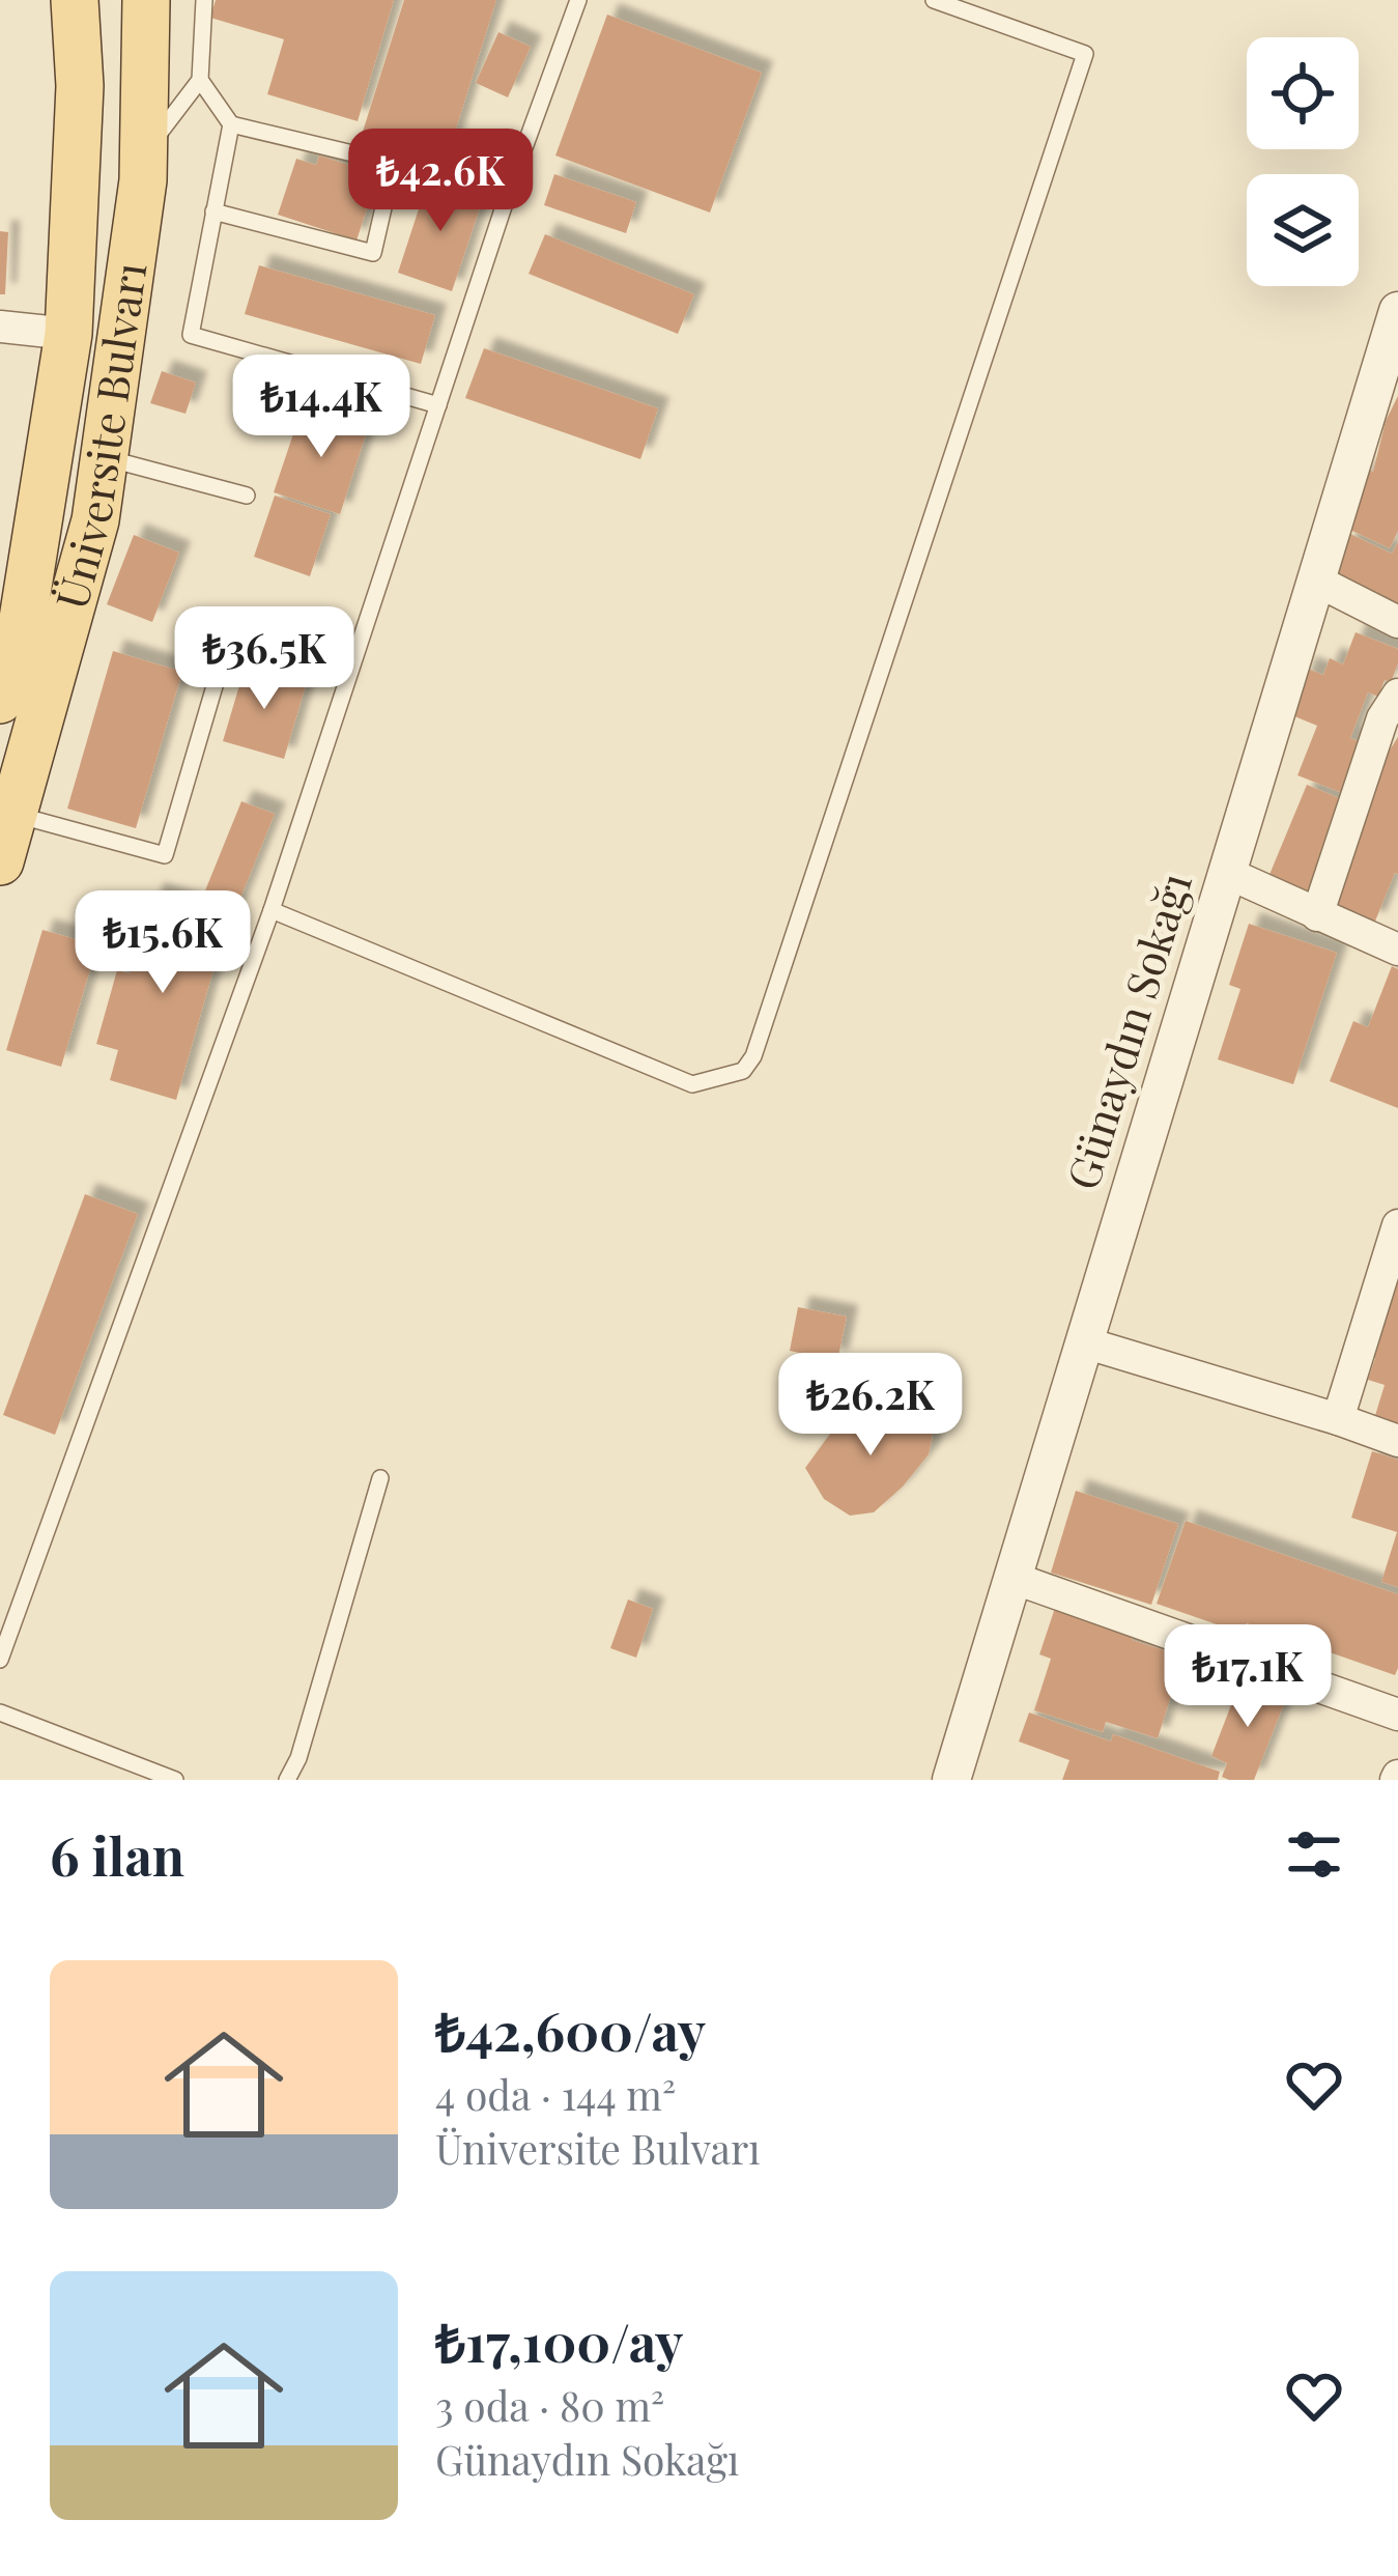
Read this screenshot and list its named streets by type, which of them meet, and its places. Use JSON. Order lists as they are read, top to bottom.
{
  "streets": {
    "main road": ["Üniversite Bulvarı"],
    "street": ["Günaydın Sokağı"]
  },
  "page": {
    "price": [
      "₺42.6K",
      "₺14.4K",
      "₺36.5K",
      "₺15.6K",
      "₺26.2K",
      "₺17.1K"
    ],
    "heading": "6 ilan",
    "list": [
      {
        "name": "₺42,600/ay",
        "note": "4 oda · 144 m² · Üniversite Bulvarı"
      },
      {
        "name": "₺17,100/ay",
        "note": "3 oda · 80 m² · Günaydın Sokağı"
      }
    ]
  }
}
